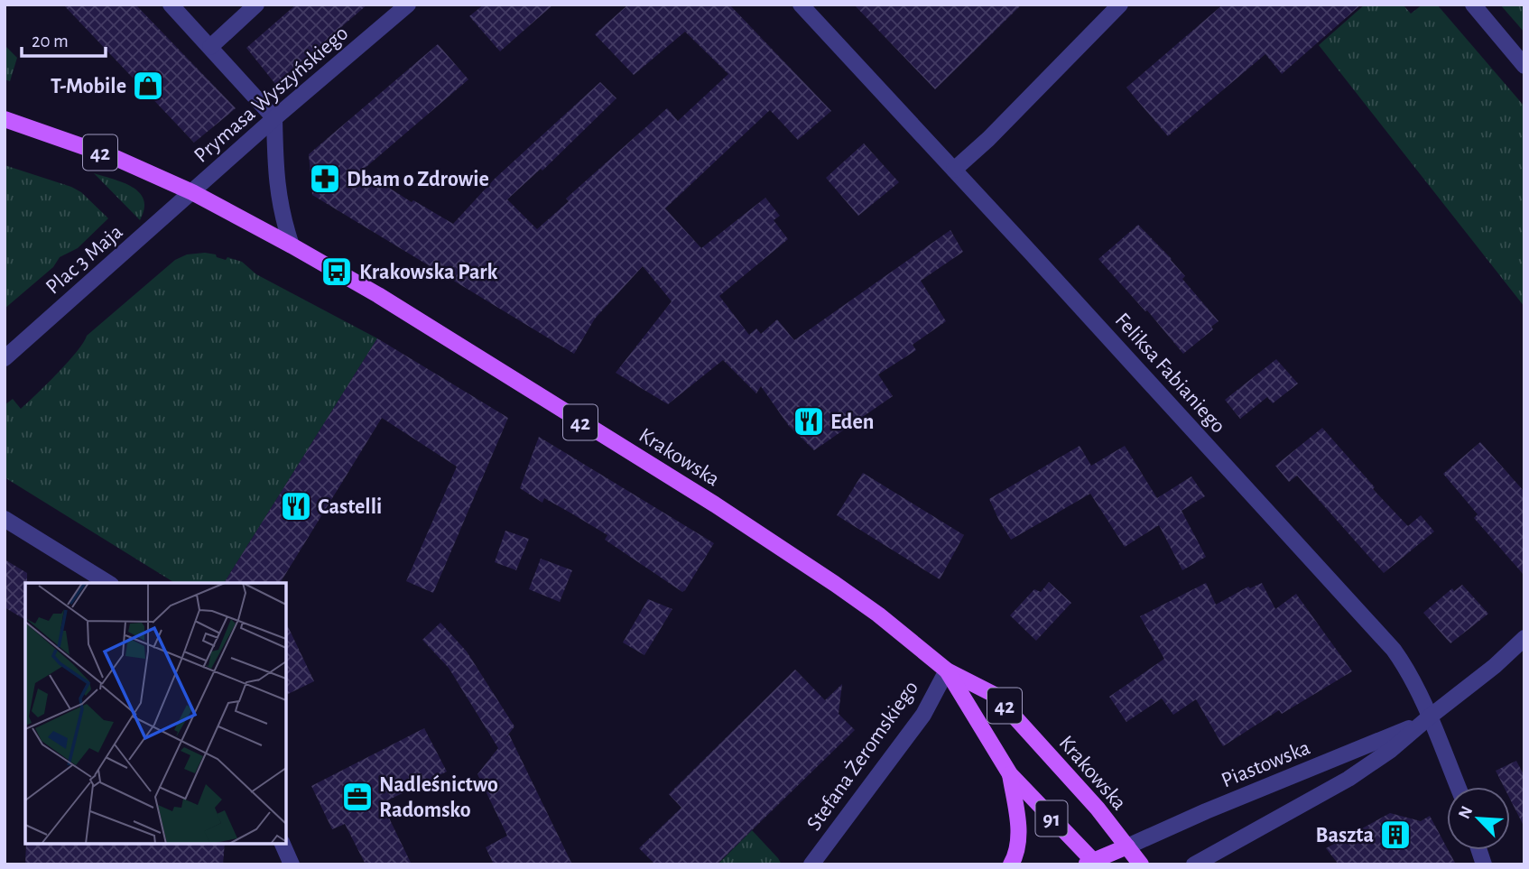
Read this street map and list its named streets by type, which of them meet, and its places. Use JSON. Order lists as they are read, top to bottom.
{
  "streets": {
    "main road": ["42", "Krakowska", "91"],
    "street": [
      "Prymasa Wyszyńskiego",
      "Plac 3 Maja",
      "Feliksa Fabianiego",
      "Stefana Żeromskiego",
      "Piastowska"
    ]
  },
  "crossings": [
    ["Prymasa Wyszyńskiego", "42"],
    ["Prymasa Wyszyńskiego", "Plac 3 Maja"],
    ["42", "Plac 3 Maja"],
    ["42", "Krakowska"],
    ["Feliksa Fabianiego", "Piastowska"],
    ["Krakowska", "Stefana Żeromskiego"],
    ["Krakowska", "Piastowska"]
  ],
  "places": {
    "shop": ["T-Mobile"],
    "pharmacy": ["Dbam o Zdrowie"],
    "bus stop": ["Krakowska Park"],
    "restaurant": ["Eden", "Castelli"],
    "office": ["Nadleśnictwo Radomsko"],
    "building": ["Baszta"]
  },
  "scale_bar": "20 m",
  "north": "top left"
}
